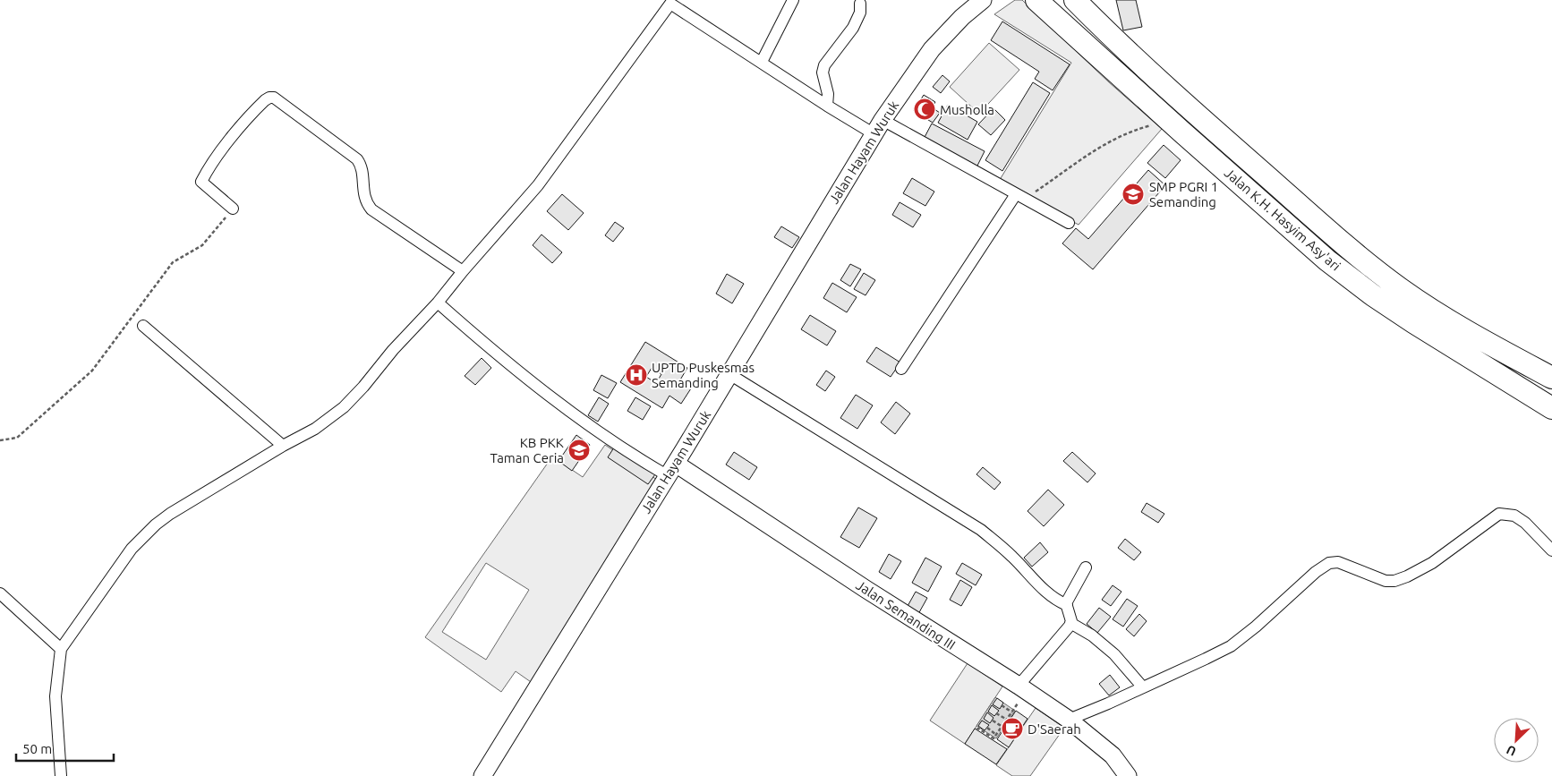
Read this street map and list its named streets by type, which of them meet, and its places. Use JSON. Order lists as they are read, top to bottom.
{
  "streets": {
    "highway": ["Jalan K.H. Hasyim Asy'ari"],
    "main road": ["Jalan Hayam Wuruk", "Jalan Semanding III"]
  },
  "crossings": [
    ["Jalan Hayam Wuruk", "Jalan Semanding III"]
  ],
  "places": {
    "mosque": ["Musholla"],
    "school or university": ["SMP PGRI 1 Semanding", "KB PKK Taman Ceria"],
    "hospital": ["UPTD Puskesmas Semanding"],
    "cafe": ["D'Saerah"]
  },
  "scale_bar": "50 m",
  "north": "bottom left"
}
